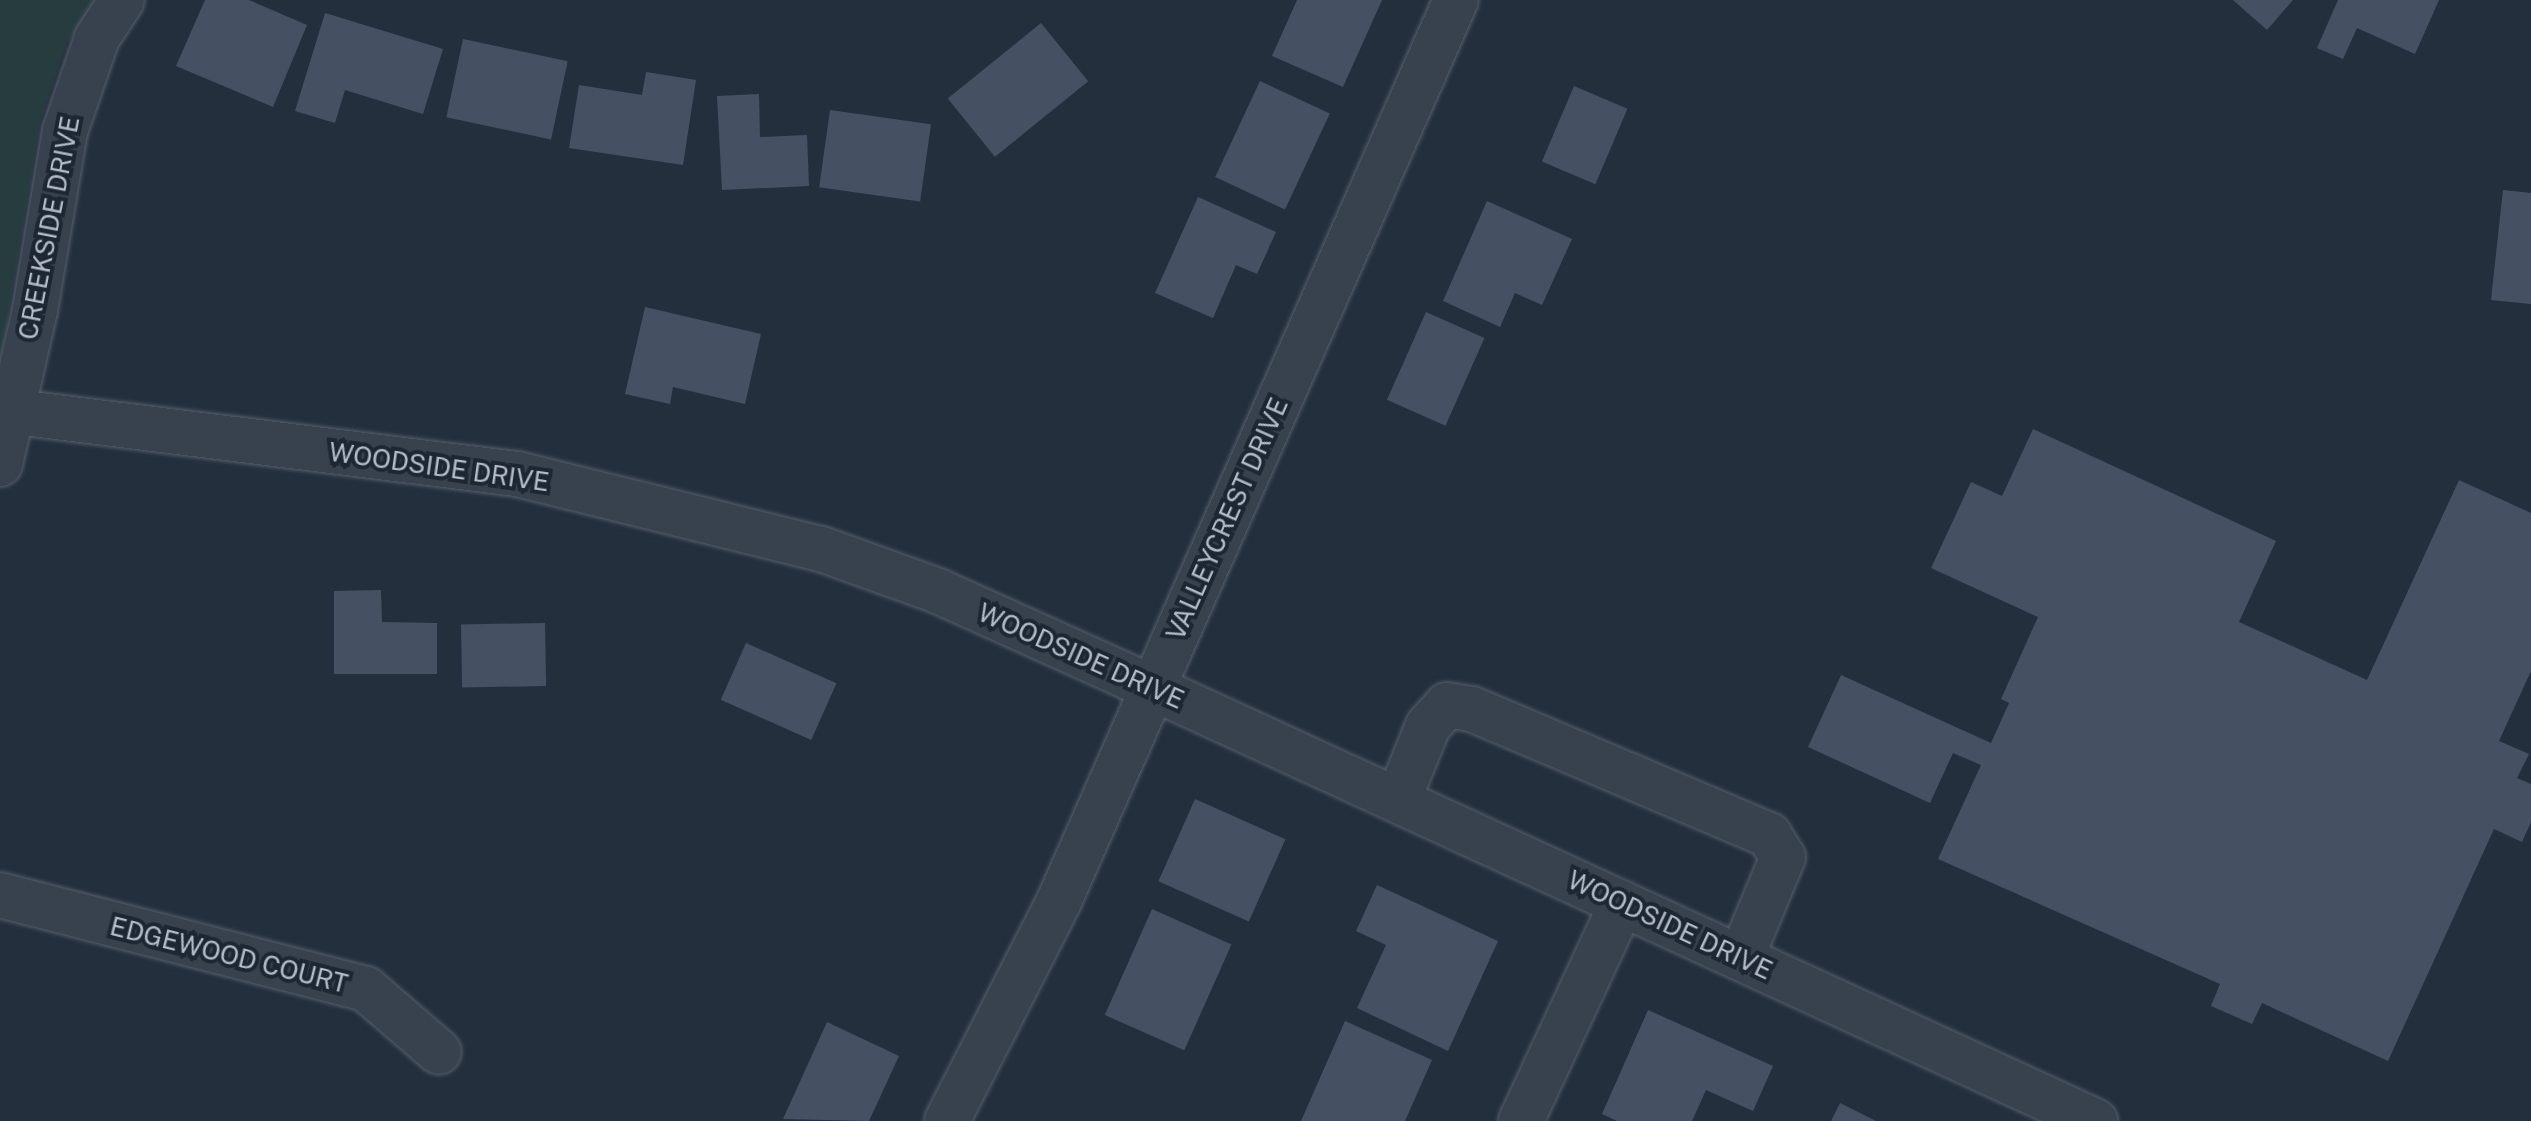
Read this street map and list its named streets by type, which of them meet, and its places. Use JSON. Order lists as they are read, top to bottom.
{
  "streets": {
    "street": [
      "CREEKSIDE DRIVE",
      "WOODSIDE DRIVE",
      "VALLEYCREST DRIVE",
      "EDGEWOOD COURT"
    ]
  },
  "crossings": [
    ["CREEKSIDE DRIVE", "WOODSIDE DRIVE"],
    ["WOODSIDE DRIVE", "VALLEYCREST DRIVE"]
  ]
}
